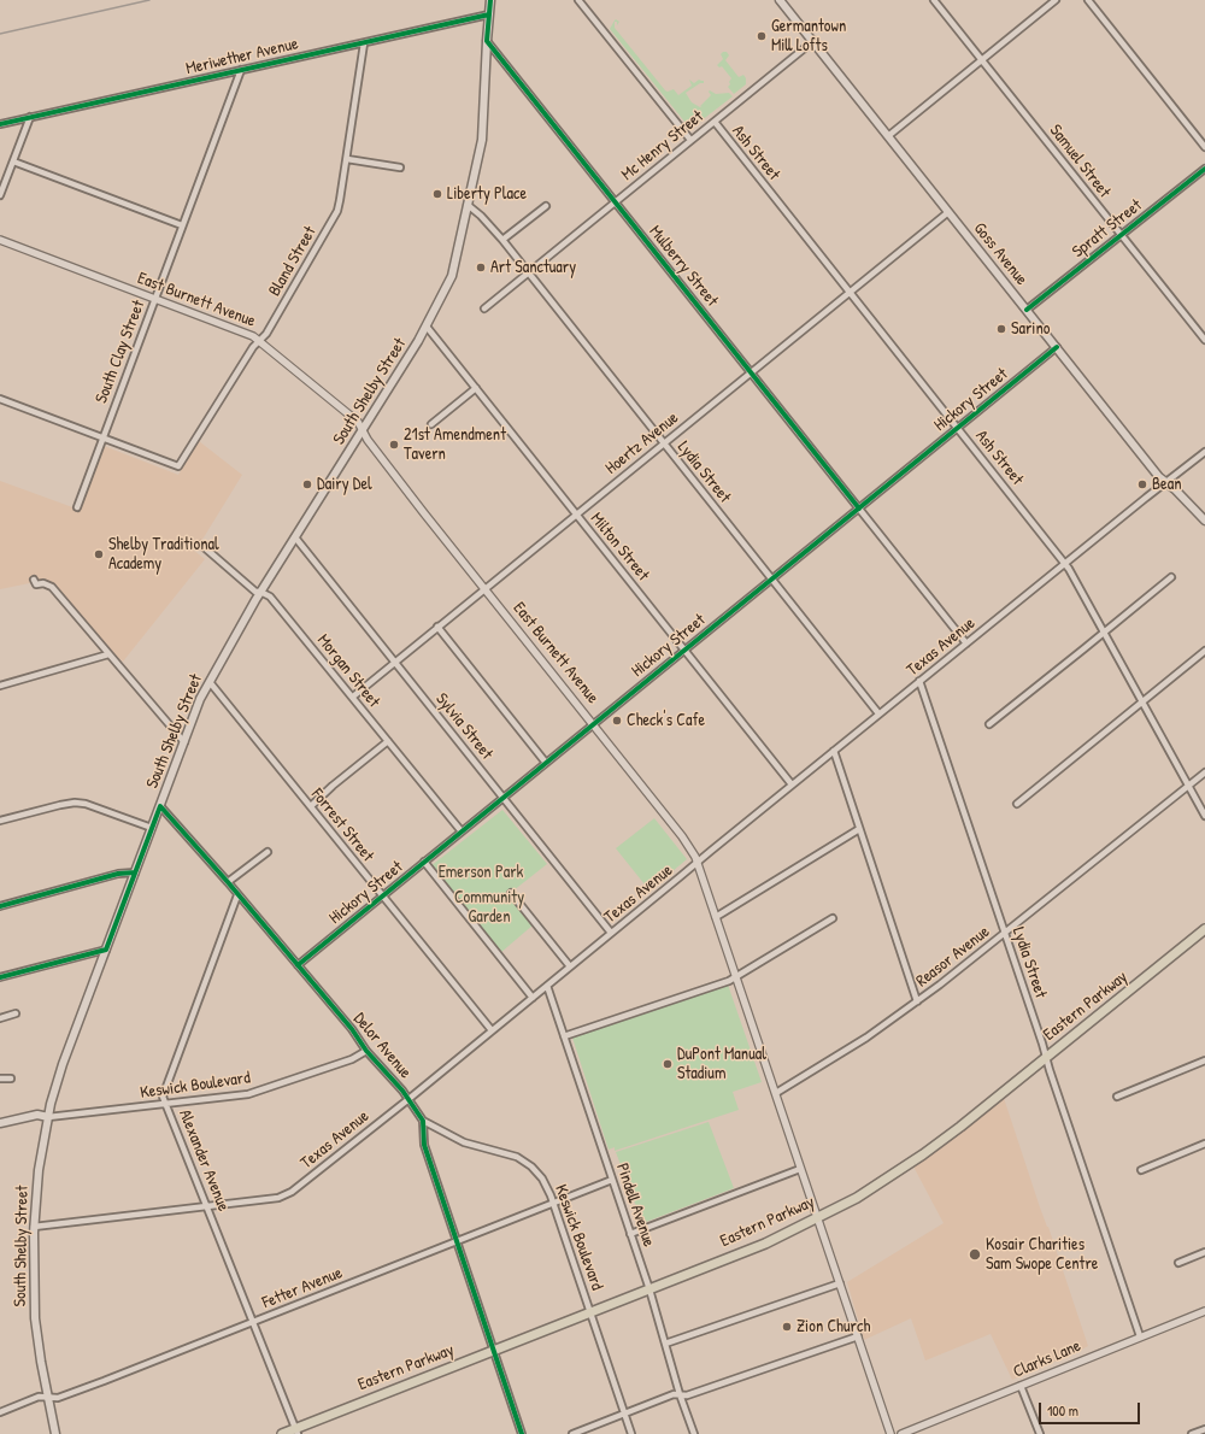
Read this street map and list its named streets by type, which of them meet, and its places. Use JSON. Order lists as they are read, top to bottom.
{
  "streets": {
    "main road": ["Goss Avenue", "South Shelby Street", "Eastern Parkway"],
    "street": [
      "Meriwether Avenue",
      "Mc Henry Street",
      "Ash Street",
      "Samuel Street",
      "Spratt Street",
      "Bland Street",
      "Mulberry Street",
      "East Burnett Avenue",
      "South Clay Street",
      "Hickory Street",
      "Hoertz Avenue",
      "Lydia Street",
      "Milton Street",
      "Texas Avenue",
      "Morgan Street",
      "Sylvia Street",
      "Forrest Street",
      "Reasor Avenue",
      "Delor Avenue",
      "Keswick Boulevard",
      "Alexander Avenue",
      "Pindell Avenue",
      "Fetter Avenue",
      "Clarks Lane"
    ]
  },
  "crossings": [
    ["Meriwether Avenue", "Bland Street"],
    ["Meriwether Avenue", "South Clay Street"],
    ["Meriwether Avenue", "South Shelby Street"],
    ["Mc Henry Street", "Ash Street"],
    ["Mc Henry Street", "Goss Avenue"],
    ["Mc Henry Street", "Mulberry Street"],
    ["Mc Henry Street", "Lydia Street"],
    ["Ash Street", "Hickory Street"],
    ["Ash Street", "Hoertz Avenue"],
    ["Ash Street", "Texas Avenue"],
    ["Ash Street", "Reasor Avenue"],
    ["Samuel Street", "Spratt Street"],
    ["Spratt Street", "Goss Avenue"],
    ["Goss Avenue", "Hickory Street"],
    ["Goss Avenue", "Hoertz Avenue"],
    ["Goss Avenue", "Texas Avenue"],
    ["Bland Street", "East Burnett Avenue"],
    ["Bland Street", "South Clay Street"],
    ["Mulberry Street", "South Shelby Street"],
    ["Mulberry Street", "Hickory Street"],
    ["Mulberry Street", "Hoertz Avenue"],
    ["Mulberry Street", "Texas Avenue"],
    ["East Burnett Avenue", "South Clay Street"],
    ["East Burnett Avenue", "South Shelby Street"],
    ["East Burnett Avenue", "Hickory Street"],
    ["East Burnett Avenue", "Hoertz Avenue"],
    ["East Burnett Avenue", "Texas Avenue"],
    ["East Burnett Avenue", "Reasor Avenue"],
    ["East Burnett Avenue", "Eastern Parkway"],
    ["South Shelby Street", "Lydia Street"],
    ["South Shelby Street", "Milton Street"],
    ["South Shelby Street", "Texas Avenue"],
    ["South Shelby Street", "Morgan Street"],
    ["South Shelby Street", "Sylvia Street"],
    ["South Shelby Street", "Forrest Street"],
    ["South Shelby Street", "Delor Avenue"],
    ["South Shelby Street", "Keswick Boulevard"],
    ["South Shelby Street", "Fetter Avenue"],
    ["Hickory Street", "Lydia Street"],
    ["Hickory Street", "Milton Street"],
    ["Hickory Street", "Morgan Street"],
    ["Hickory Street", "Sylvia Street"],
    ["Hickory Street", "Forrest Street"],
    ["Hickory Street", "Delor Avenue"],
    ["Hoertz Avenue", "Lydia Street"],
    ["Hoertz Avenue", "Milton Street"],
    ["Hoertz Avenue", "Morgan Street"],
    ["Hoertz Avenue", "Sylvia Street"],
    ["Lydia Street", "Texas Avenue"],
    ["Lydia Street", "Reasor Avenue"],
    ["Lydia Street", "Eastern Parkway"],
    ["Lydia Street", "Clarks Lane"],
    ["Milton Street", "Texas Avenue"],
    ["Texas Avenue", "Sylvia Street"],
    ["Texas Avenue", "Forrest Street"],
    ["Texas Avenue", "Delor Avenue"],
    ["Texas Avenue", "Alexander Avenue"],
    ["Texas Avenue", "Pindell Avenue"],
    ["Eastern Parkway", "Keswick Boulevard"],
    ["Eastern Parkway", "Alexander Avenue"],
    ["Eastern Parkway", "Pindell Avenue"],
    ["Delor Avenue", "Keswick Boulevard"],
    ["Delor Avenue", "Alexander Avenue"],
    ["Keswick Boulevard", "Alexander Avenue"],
    ["Keswick Boulevard", "Fetter Avenue"],
    ["Alexander Avenue", "Fetter Avenue"],
    ["Pindell Avenue", "Fetter Avenue"]
  ],
  "parks": ["Emerson Park", "Community Garden"],
  "places": [
    "Germantown Mill Lofts",
    "Liberty Place",
    "Art Sanctuary",
    "Sarino",
    "21st Amendment Tavern",
    "Dairy Del",
    "Bean",
    "Shelby Traditional Academy",
    "Check's Cafe",
    "DuPont Manual Stadium",
    "Kosair Charities Sam Swope Centre",
    "Zion Church"
  ],
  "scale_bar": "100 m"
}
